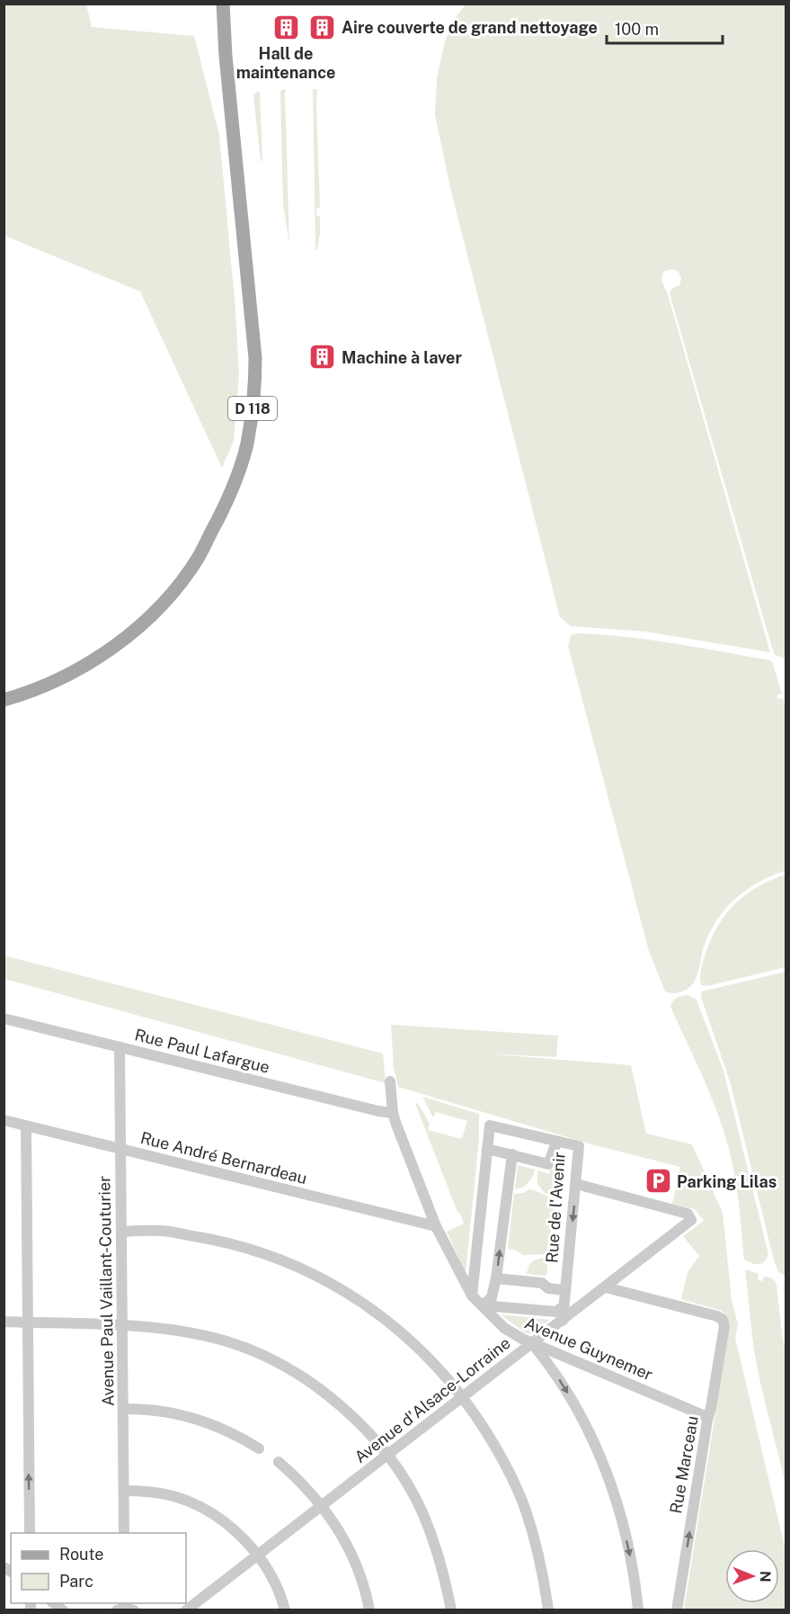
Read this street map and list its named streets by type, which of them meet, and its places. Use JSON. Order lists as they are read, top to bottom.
{
  "streets": {
    "main road": ["D 118"],
    "street": [
      "Rue Paul Lafargue",
      "Rue André Bernardeau",
      "Rue de l'Avenir",
      "Avenue Paul Vaillant-Couturier",
      "Avenue Guynemer",
      "Avenue d'Alsace-Lorraine",
      "Rue Marceau"
    ]
  },
  "crossings": [
    ["Rue Paul Lafargue", "Avenue Paul Vaillant-Couturier"],
    ["Rue Paul Lafargue", "Avenue Guynemer"],
    ["Rue André Bernardeau", "Avenue Paul Vaillant-Couturier"],
    ["Rue André Bernardeau", "Avenue Guynemer"],
    ["Rue de l'Avenir", "Avenue Guynemer"],
    ["Rue de l'Avenir", "Avenue d'Alsace-Lorraine"],
    ["Avenue Guynemer", "Avenue d'Alsace-Lorraine"],
    ["Avenue Guynemer", "Rue Marceau"],
    ["Avenue d'Alsace-Lorraine", "Rue Marceau"]
  ],
  "one_way": ["Rue Marceau"],
  "places": {
    "building": ["Hall de maintenance", "Aire couverte de grand nettoyage", "Machine à laver"],
    "parking": ["Parking Lilas"]
  },
  "legend": ["Route", "Parc"],
  "scale_bar": "100 m",
  "north": "right"
}
